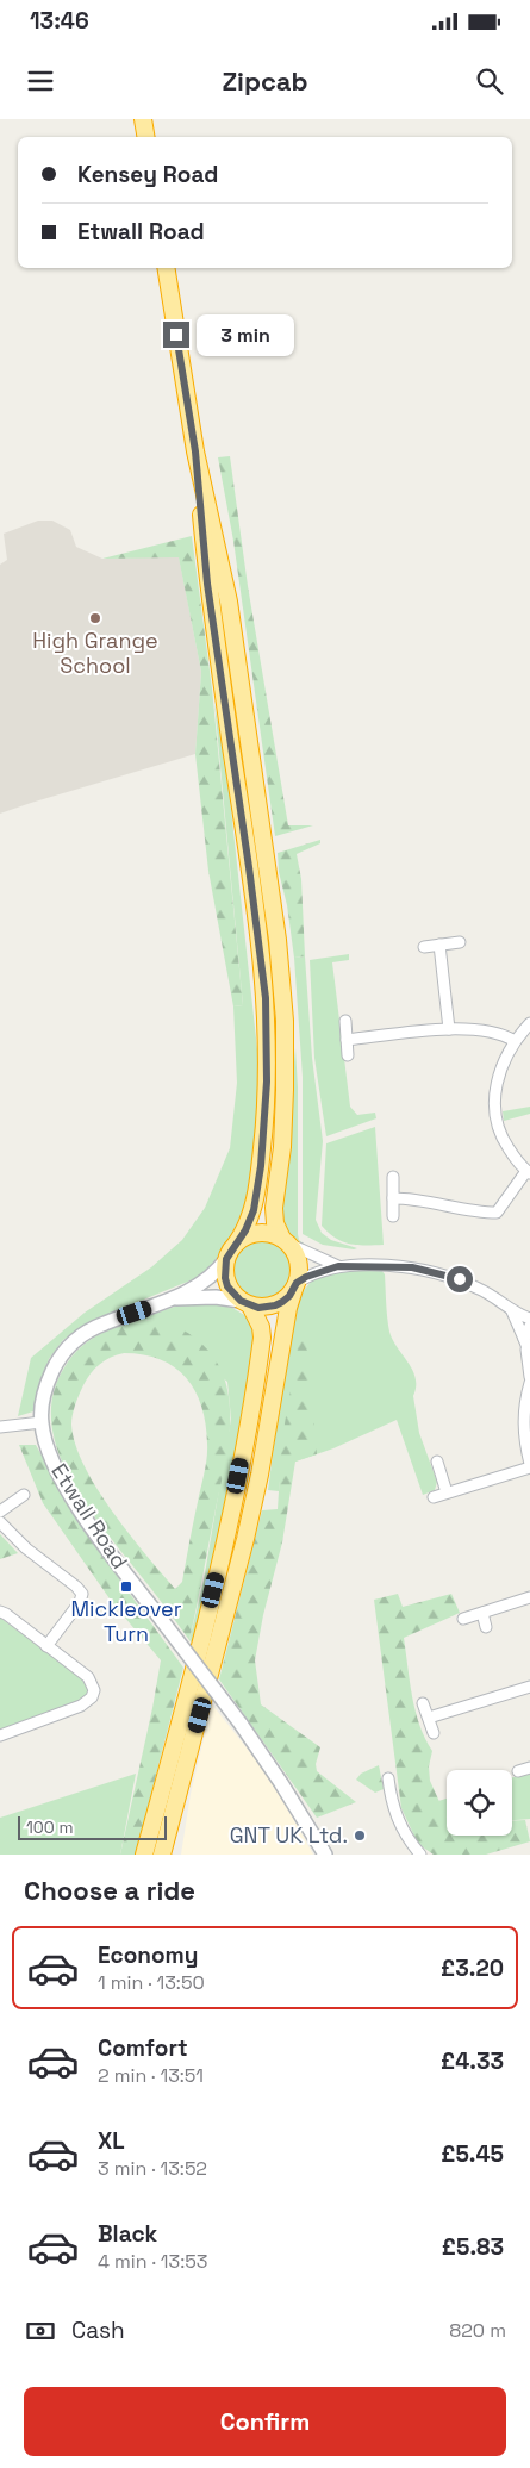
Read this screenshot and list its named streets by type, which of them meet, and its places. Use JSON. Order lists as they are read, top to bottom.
{
  "streets": {
    "street": ["Etwall Road"]
  },
  "places": {
    "other": ["High Grange School", "GNT UK Ltd."],
    "transit": ["Mickleover Turn"]
  },
  "scale_bar": "100 m",
  "page": {
    "status": "13:46",
    "header": "Zipcab",
    "banner": ["Kensey Road", "Etwall Road"],
    "bubble": "3 min",
    "scale": "100 m",
    "heading": "Choose a ride",
    "list": [
      {
        "name": "Economy",
        "note": "1 min · 13:50",
        "value": "£3.20"
      },
      {
        "name": "Comfort",
        "note": "2 min · 13:51",
        "value": "£4.33"
      },
      {
        "name": "XL",
        "note": "3 min · 13:52",
        "value": "£5.45"
      },
      {
        "name": "Black",
        "note": "4 min · 13:53",
        "value": "£5.83"
      }
    ],
    "pay": ["Cash", "820 m"],
    "buttons": "Confirm"
  }
}
